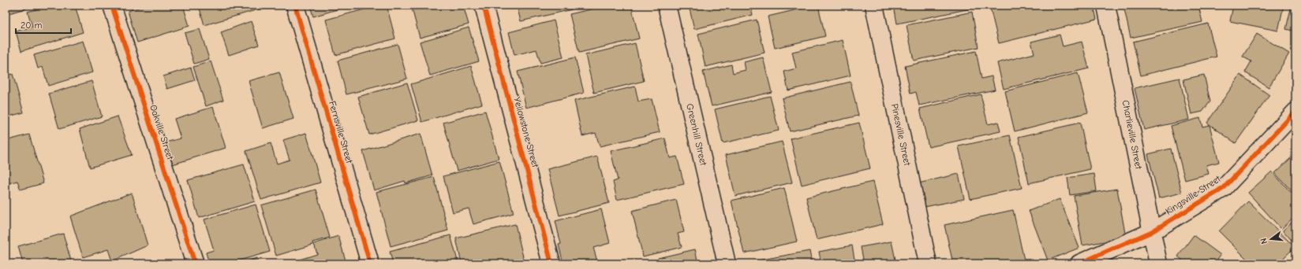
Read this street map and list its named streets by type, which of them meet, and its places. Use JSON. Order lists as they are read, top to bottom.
{
  "streets": {
    "street": [
      "Oakville Street",
      "Fernsville Street",
      "Yellowstone Street",
      "Greenhill Street",
      "Pinesville Street",
      "Charlieville Street",
      "Kingsville Street"
    ]
  },
  "crossings": [
    ["Charlieville Street", "Kingsville Street"]
  ],
  "scale_bar": "20 m",
  "north": "left"
}
